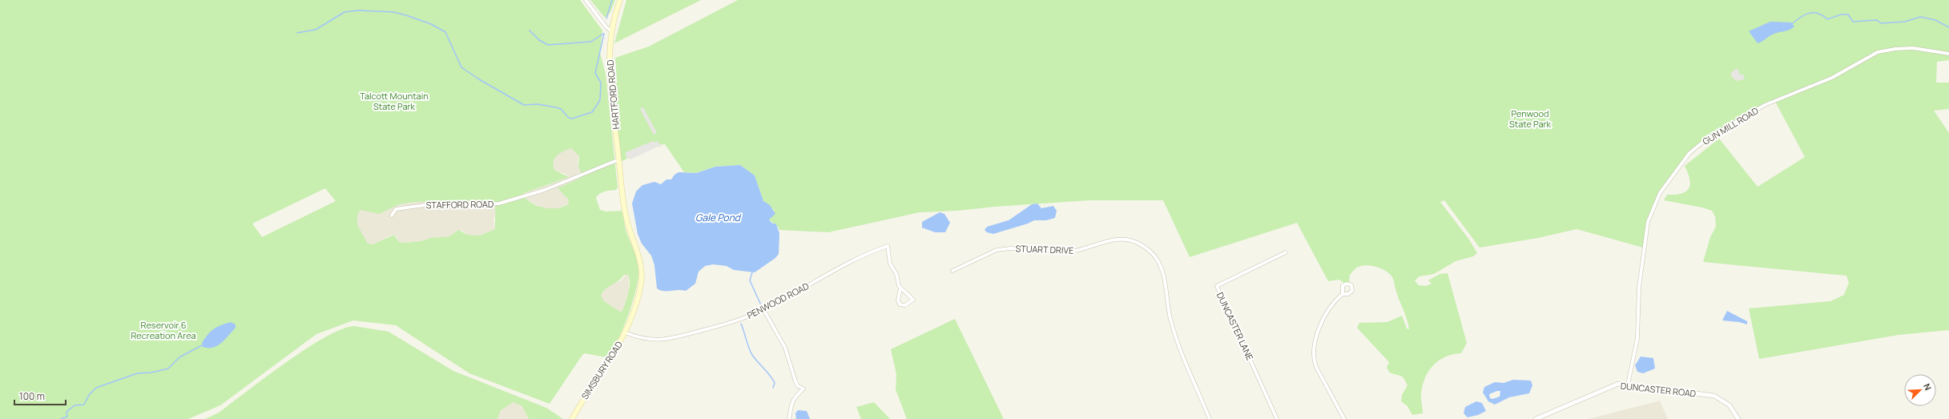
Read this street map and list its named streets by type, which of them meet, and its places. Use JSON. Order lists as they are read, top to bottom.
{
  "streets": {
    "main road": ["HARTFORD ROAD", "SIMSBURY ROAD"],
    "street": [
      "GUN MILL ROAD",
      "STAFFORD ROAD",
      "STUART DRIVE",
      "PENWOOD ROAD",
      "DUNCASTER LANE",
      "DUNCASTER ROAD"
    ]
  },
  "crossings": [
    ["HARTFORD ROAD", "STAFFORD ROAD"],
    ["HARTFORD ROAD", "SIMSBURY ROAD"],
    ["GUN MILL ROAD", "DUNCASTER ROAD"],
    ["PENWOOD ROAD", "SIMSBURY ROAD"]
  ],
  "water": ["Gale Pond"],
  "parks": ["Talcott Mountain State Park", "Penwood State Park", "Reservoir 6 Recreation Area"],
  "scale_bar": "100 m",
  "north": "top right"
}
